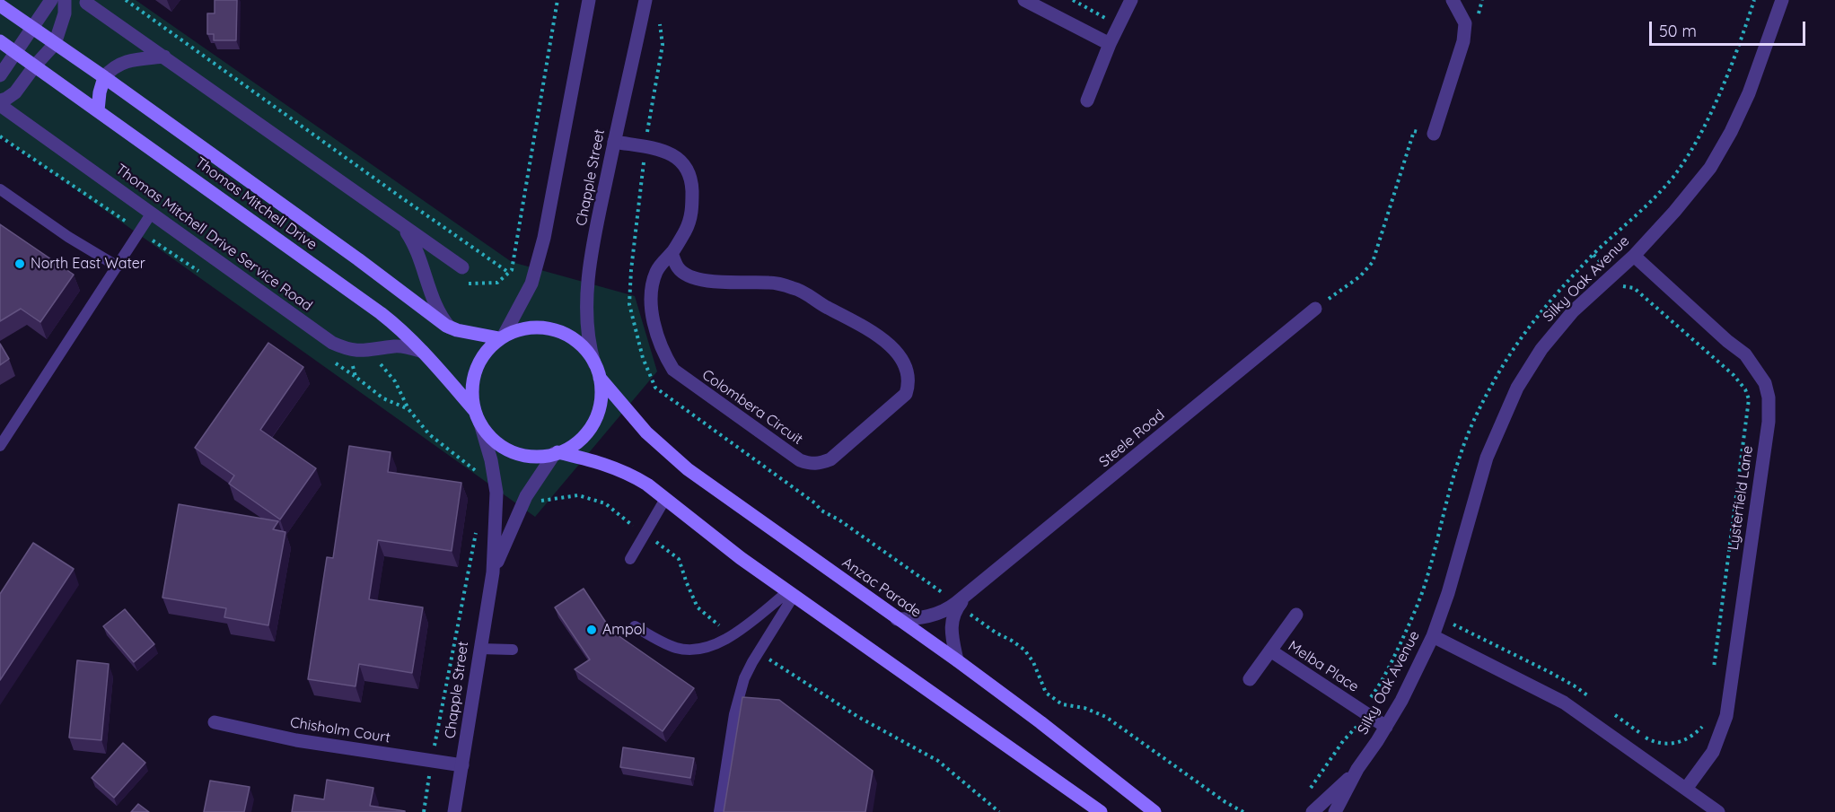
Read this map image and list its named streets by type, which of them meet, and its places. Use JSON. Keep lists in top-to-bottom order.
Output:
{
  "streets": {
    "main road": ["Thomas Mitchell Drive", "Anzac Parade"],
    "street": [
      "Chapple Street",
      "Thomas Mitchell Drive Service Road",
      "Silky Oak Avenue",
      "Colombera Circuit",
      "Steele Road",
      "Lysterfield Lane",
      "Melba Place",
      "Chisholm Court"
    ]
  },
  "crossings": [
    ["Chapple Street", "Thomas Mitchell Drive"],
    ["Chapple Street", "Colombera Circuit"],
    ["Chapple Street", "Anzac Parade"],
    ["Chapple Street", "Chisholm Court"],
    ["Thomas Mitchell Drive", "Thomas Mitchell Drive Service Road"],
    ["Thomas Mitchell Drive", "Anzac Parade"],
    ["Silky Oak Avenue", "Lysterfield Lane"],
    ["Silky Oak Avenue", "Melba Place"],
    ["Steele Road", "Anzac Parade"]
  ],
  "places": ["North East Water", "Ampol"],
  "scale_bar": "50 m"
}
